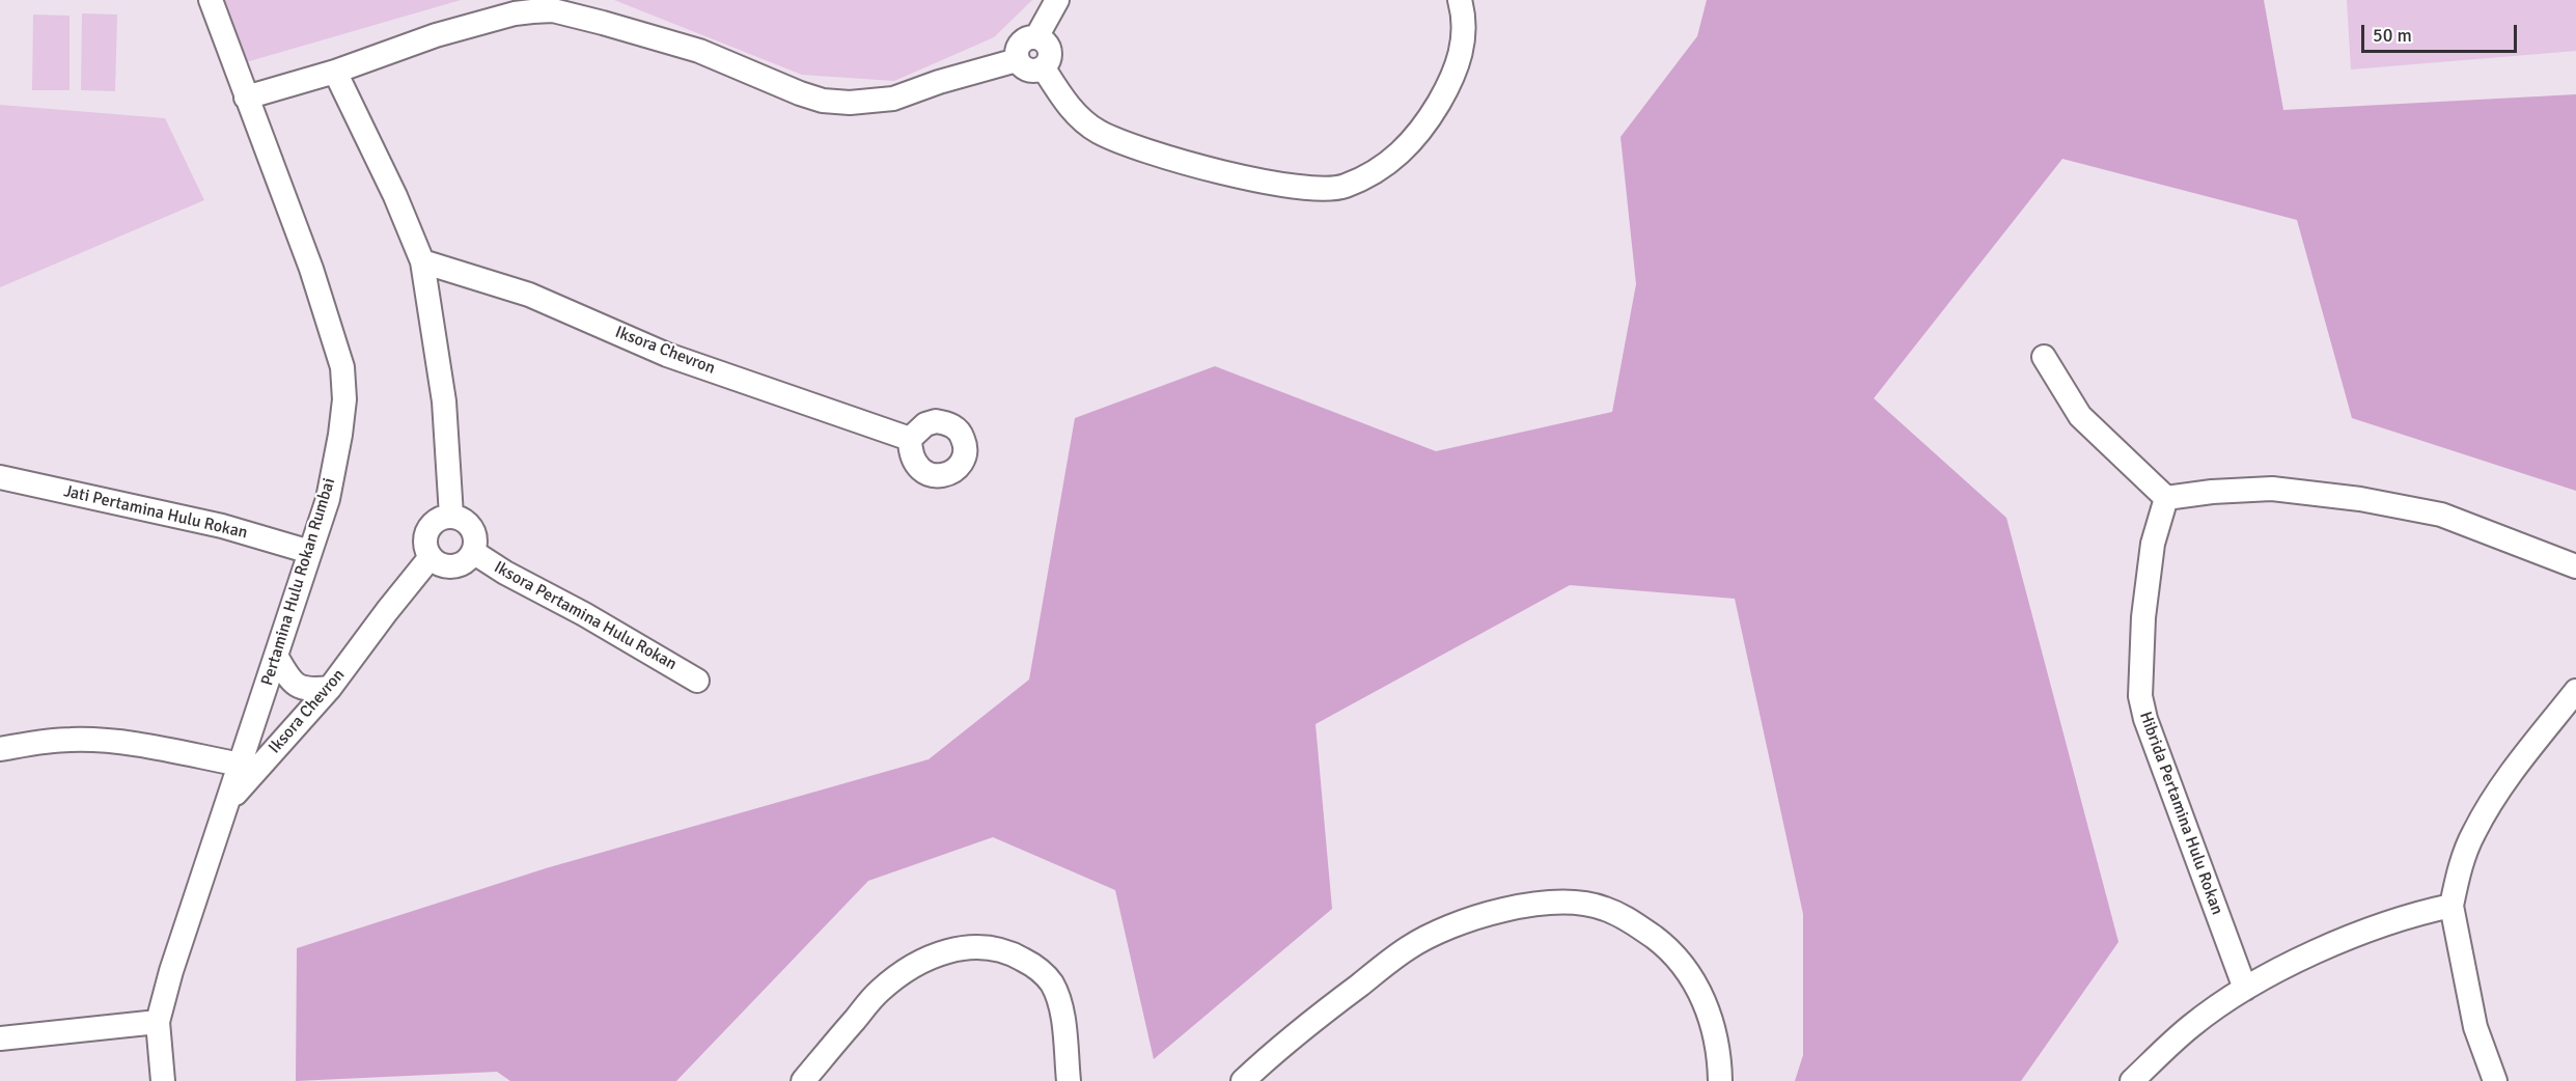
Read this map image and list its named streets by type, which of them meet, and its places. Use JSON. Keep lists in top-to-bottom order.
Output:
{
  "streets": {
    "street": [
      "Iksora Chevron",
      "Jati Pertamina Hulu Rokan",
      "Pertamina Hulu Rokan Rumbai",
      "Iksora Pertamina Hulu Rokan",
      "Hibrida Pertamina Hulu Rokan"
    ]
  },
  "crossings": [
    ["Iksora Chevron", "Pertamina Hulu Rokan Rumbai"],
    ["Iksora Chevron", "Iksora Pertamina Hulu Rokan"],
    ["Jati Pertamina Hulu Rokan", "Pertamina Hulu Rokan Rumbai"]
  ],
  "scale_bar": "50 m"
}
